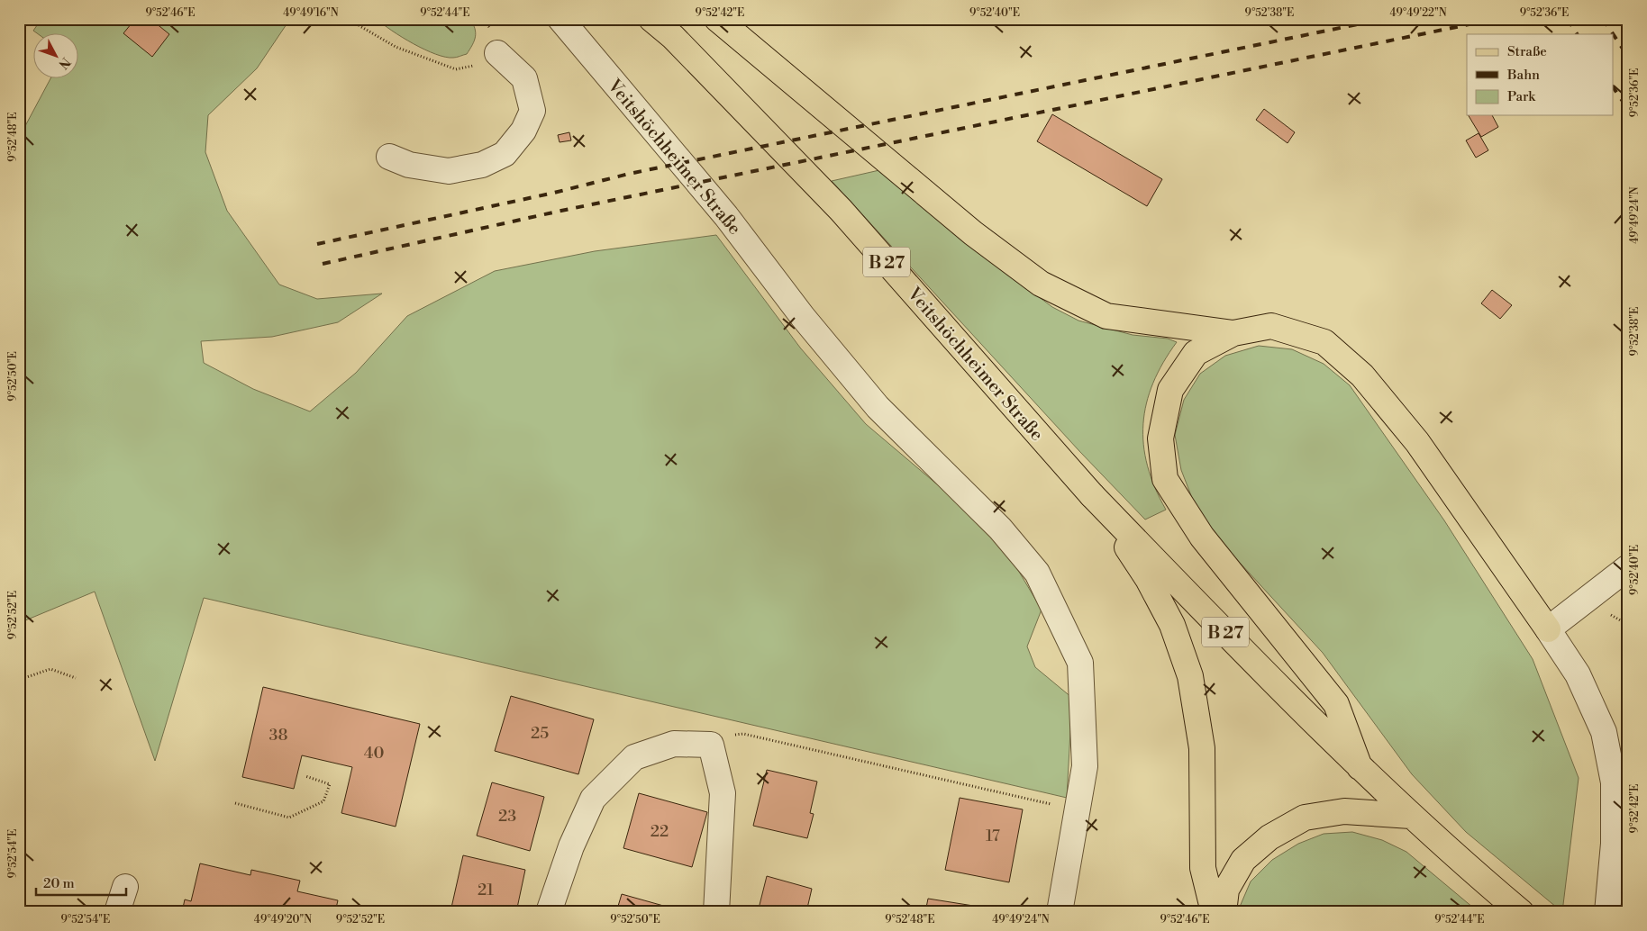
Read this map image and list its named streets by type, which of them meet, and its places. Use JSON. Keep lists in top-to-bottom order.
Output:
{
  "streets": {
    "main road": ["Veitshöchheimer Straße", "B 27"]
  },
  "crossings": [
    ["Veitshöchheimer Straße", "B 27"]
  ],
  "house_numbers": [
    "25",
    "38",
    "40",
    "23",
    "22",
    "17",
    "21"
  ],
  "legend": ["Straße", "Bahn", "Park"],
  "scale_bar": "20 m",
  "north": "bottom right",
  "coordinates": [
    "9°52'46\"E",
    "49°49'16\"N",
    "9°52'44\"E",
    "9°52'42\"E",
    "9°52'40\"E",
    "9°52'38\"E",
    "49°49'22\"N",
    "9°52'36\"E",
    "9°52'48\"E",
    "49°49'24\"N",
    "9°52'50\"E",
    "9°52'52\"E",
    "9°52'54\"E",
    "49°49'20\"N"
  ]
}
